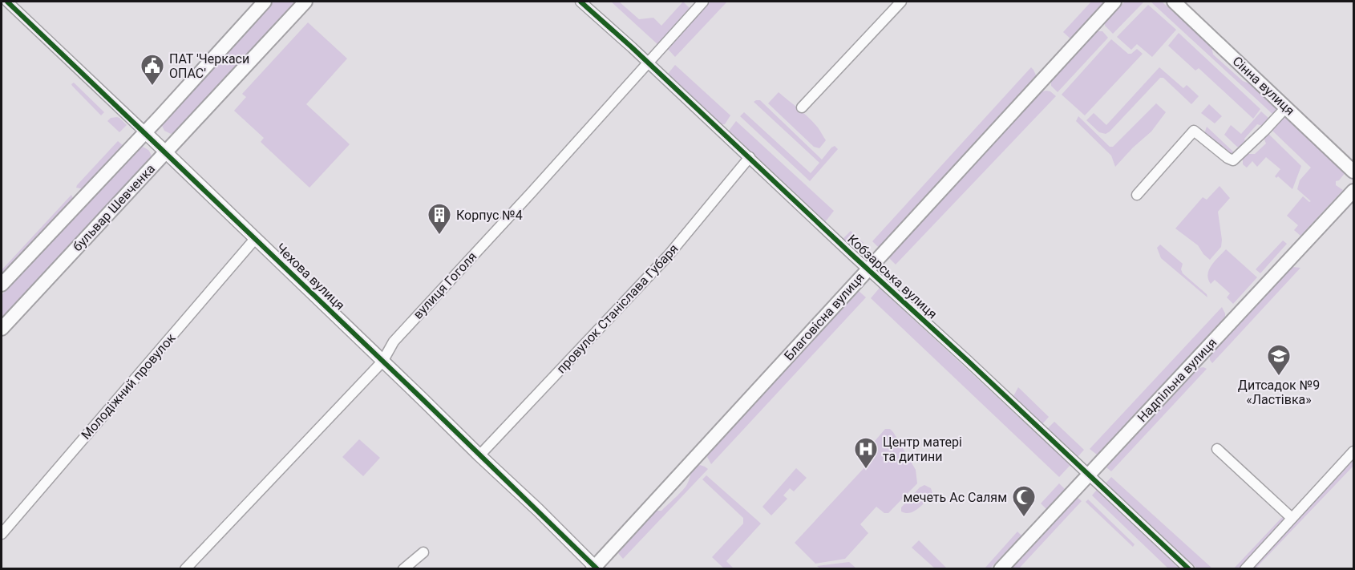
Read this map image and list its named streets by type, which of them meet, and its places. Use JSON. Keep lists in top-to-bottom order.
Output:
{
  "streets": {
    "main road": [
      "Сінна вулиця",
      "бульвар Шевченка",
      "Благовісна вулиця",
      "Надпільна вулиця"
    ],
    "street": [
      "Чехова вулиця",
      "Кобзарська вулиця",
      "вулиця Гоголя",
      "провулок Станіслава Губаря",
      "Молодіжний провулок"
    ]
  },
  "crossings": [
    ["бульвар Шевченка", "Чехова вулиця"],
    ["Чехова вулиця", "вулиця Гоголя"],
    ["Чехова вулиця", "провулок Станіслава Губаря"],
    ["Чехова вулиця", "Благовісна вулиця"],
    ["Чехова вулиця", "Молодіжний провулок"],
    ["Кобзарська вулиця", "вулиця Гоголя"],
    ["Кобзарська вулиця", "провулок Станіслава Губаря"],
    ["Кобзарська вулиця", "Благовісна вулиця"],
    ["Кобзарська вулиця", "Надпільна вулиця"]
  ],
  "places": {
    "public building": ["ПАТ 'Черкаси ОПАС'"],
    "building": ["Корпус №4"],
    "school or university": ["Дитсадок №9 «Ластівка»"],
    "hospital": ["Центр матері та дитини"],
    "mosque": ["мечеть Ас Салям"]
  }
}
